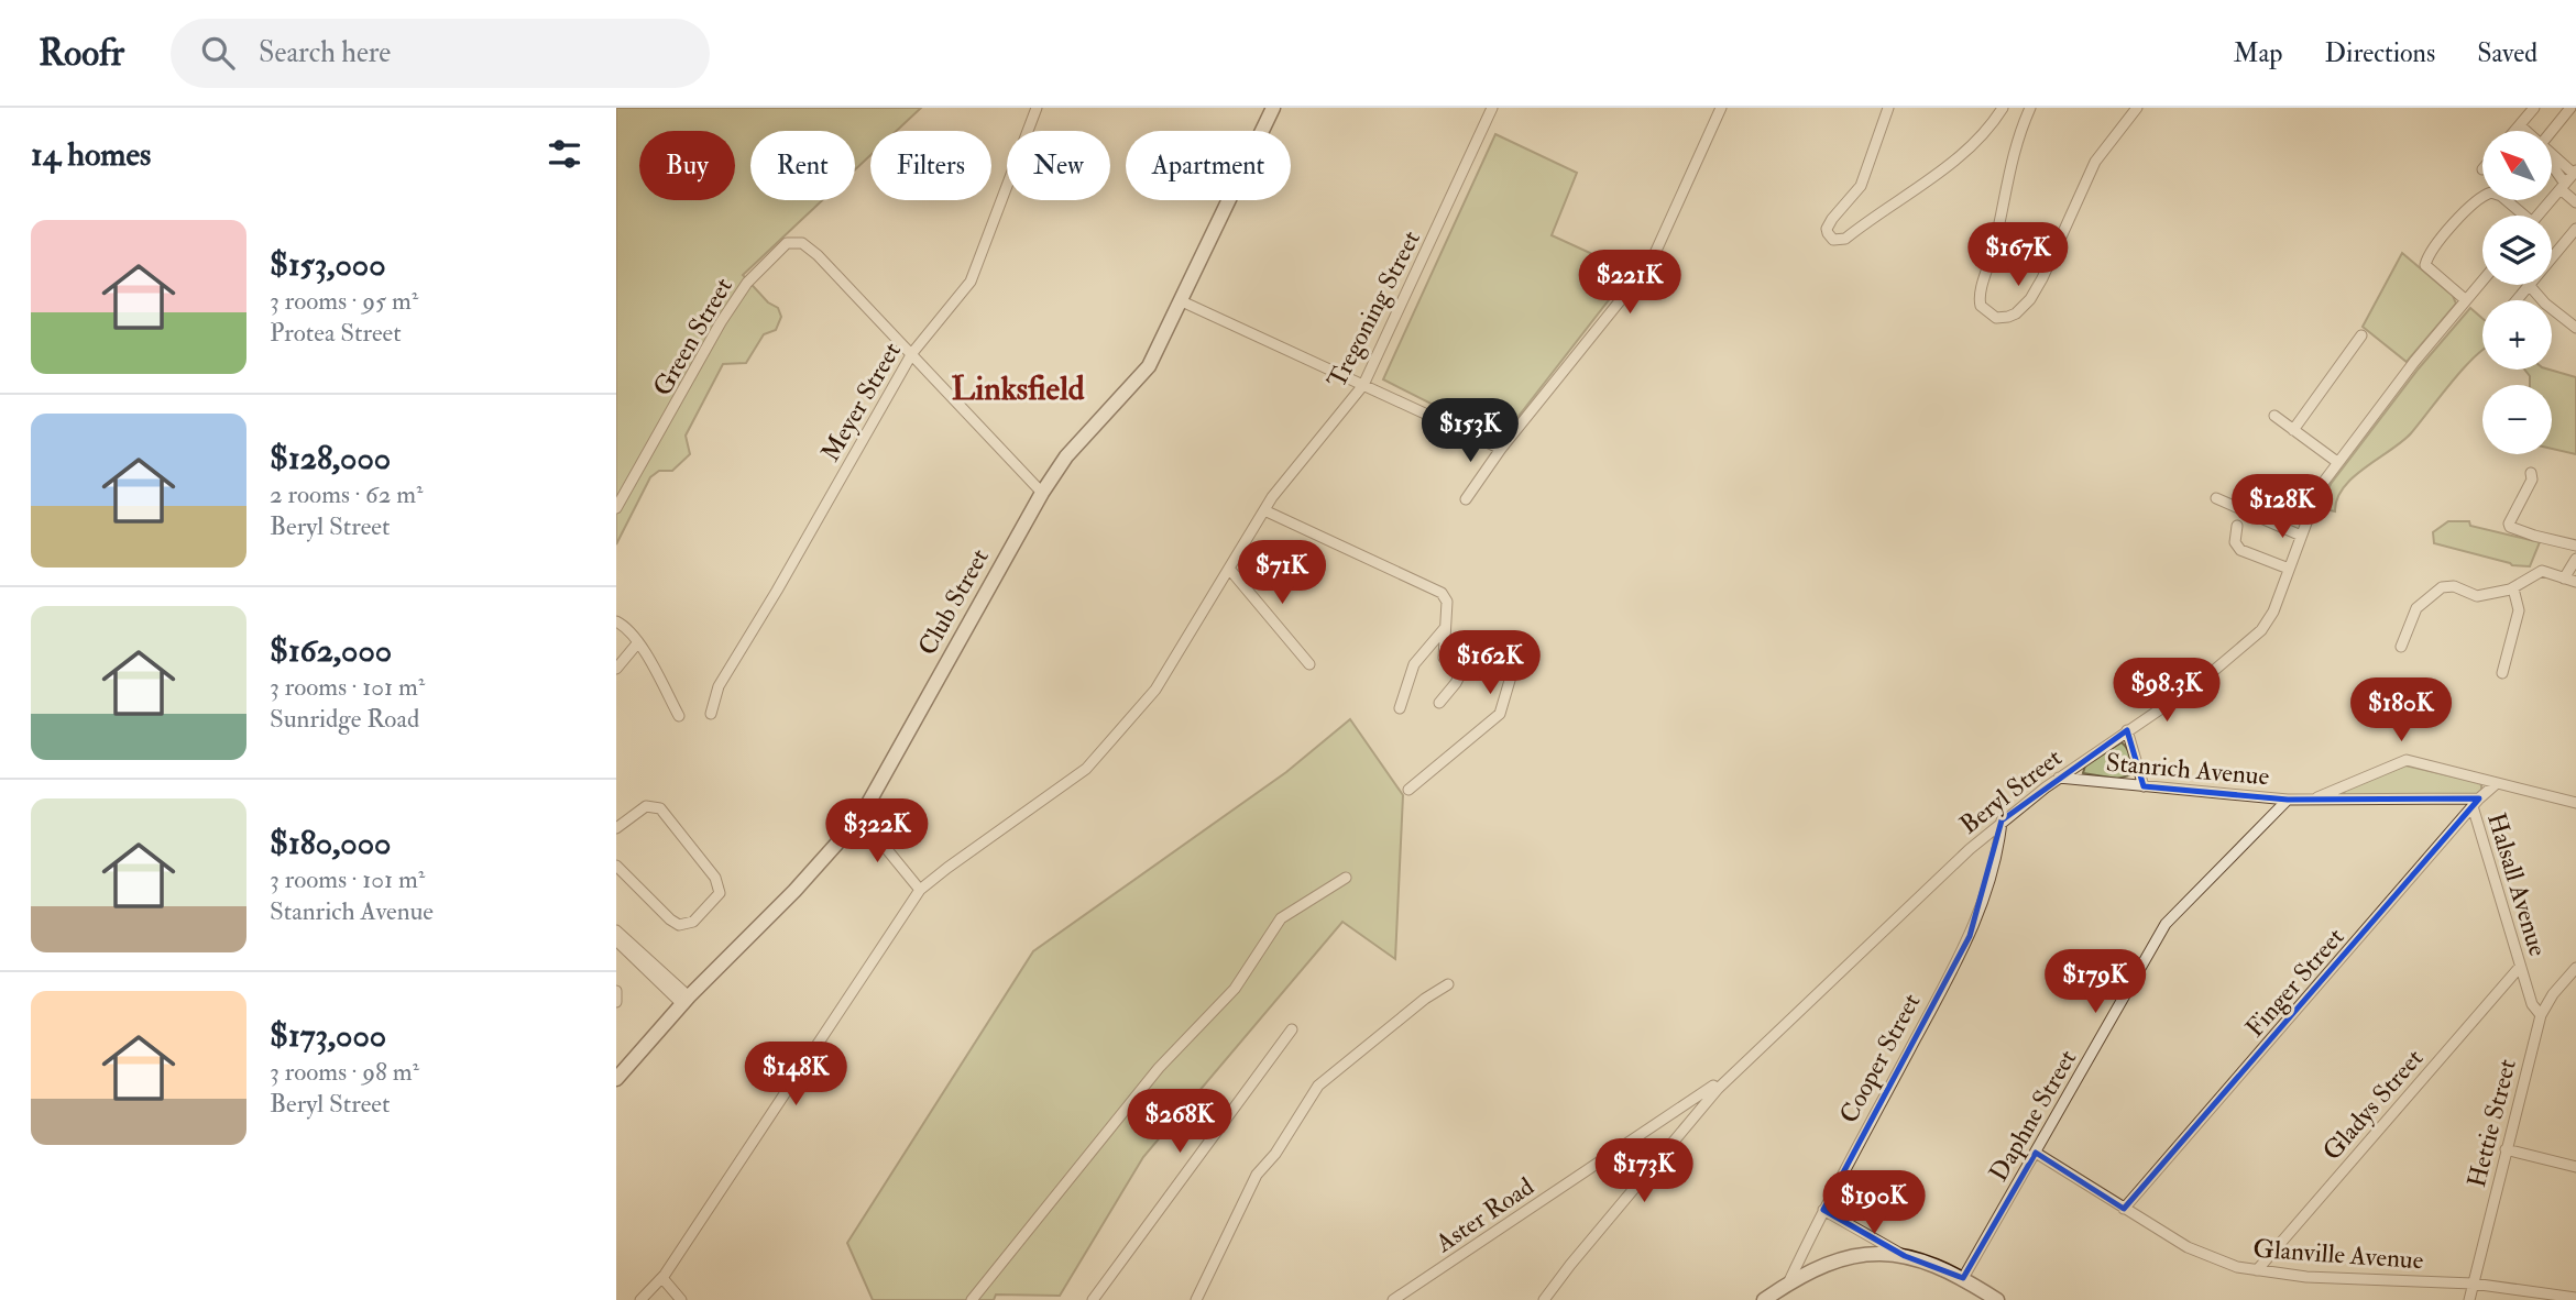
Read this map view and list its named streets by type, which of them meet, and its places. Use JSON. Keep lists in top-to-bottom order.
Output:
{
  "streets": {
    "main road": ["Club Street", "Cooper Street"],
    "street": [
      "Tregoning Street",
      "Green Street",
      "Meyer Street",
      "Stanrich Avenue",
      "Beryl Street",
      "Halsall Avenue",
      "Finger Street",
      "Gladys Street",
      "Daphne Street",
      "Hettie Street",
      "Aster Road",
      "Glanville Avenue"
    ]
  },
  "crossings": [
    ["Green Street", "Meyer Street"],
    ["Stanrich Avenue", "Beryl Street"],
    ["Stanrich Avenue", "Halsall Avenue"],
    ["Stanrich Avenue", "Finger Street"],
    ["Stanrich Avenue", "Daphne Street"],
    ["Beryl Street", "Cooper Street"],
    ["Beryl Street", "Aster Road"],
    ["Halsall Avenue", "Finger Street"],
    ["Halsall Avenue", "Gladys Street"],
    ["Halsall Avenue", "Hettie Street"],
    ["Finger Street", "Glanville Avenue"],
    ["Gladys Street", "Glanville Avenue"],
    ["Daphne Street", "Glanville Avenue"],
    ["Hettie Street", "Glanville Avenue"]
  ],
  "districts": ["Linksfield"],
  "north": "top left",
  "page": {
    "header": "Roofr",
    "search": "Search here",
    "nav": ["Map", "Directions", "Saved"],
    "heading": "14 homes",
    "map_buttons": ["+", "−"],
    "chip": [
      "Buy",
      "Rent",
      "Filters",
      "New",
      "Apartment"
    ],
    "list": [
      {
        "name": "$153,000",
        "note": "3 rooms · 95 m² · Protea Street"
      },
      {
        "name": "$128,000",
        "note": "2 rooms · 62 m² · Beryl Street"
      },
      {
        "name": "$162,000",
        "note": "3 rooms · 101 m² · Sunridge Road"
      },
      {
        "name": "$180,000",
        "note": "3 rooms · 101 m² · Stanrich Avenue"
      },
      {
        "name": "$173,000",
        "note": "3 rooms · 98 m² · Beryl Street"
      }
    ],
    "price": [
      "$167K",
      "$221K",
      "$153K",
      "$128K",
      "$71K",
      "$162K",
      "$98.3K",
      "$180K",
      "$322K",
      "$179K",
      "$148K",
      "$268K",
      "$173K",
      "$190K"
    ]
  }
}
